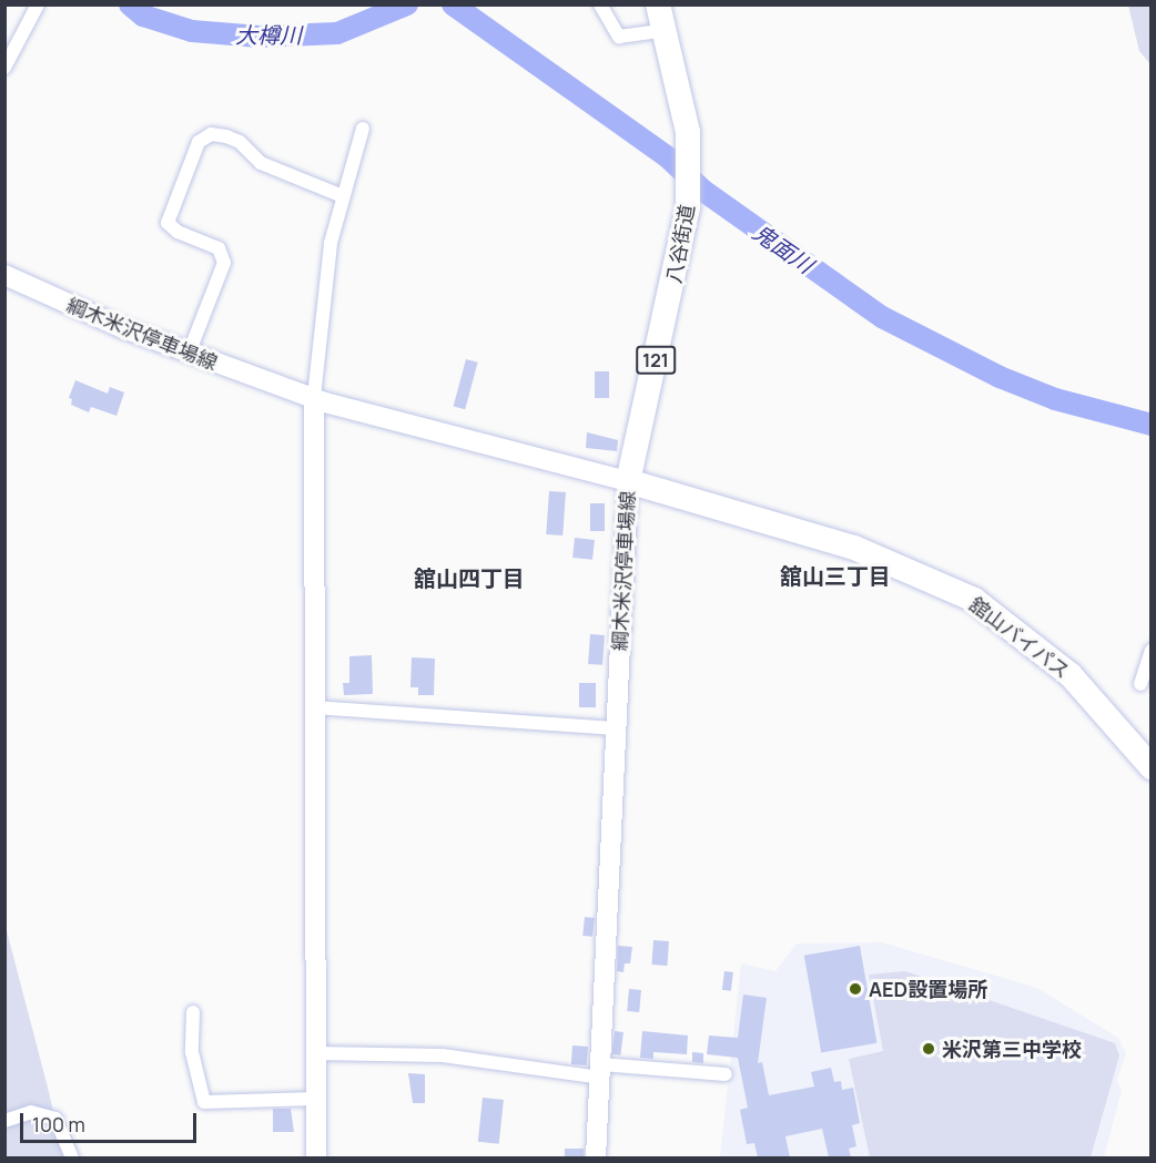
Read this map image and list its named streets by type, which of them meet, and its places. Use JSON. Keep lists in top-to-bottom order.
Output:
{
  "streets": {
    "highway": ["八谷街道", "121", "舘山バイパス"],
    "main road": ["綱木米沢停車場線"]
  },
  "crossings": [
    ["八谷街道", "綱木米沢停車場線"],
    ["八谷街道", "舘山バイパス"],
    ["綱木米沢停車場線", "舘山バイパス"]
  ],
  "districts": ["舘山三丁目", "舘山四丁目"],
  "water": ["大樽川", "鬼面川"],
  "places": ["AED設置場所", "米沢第三中学校"],
  "scale_bar": "100 m"
}
